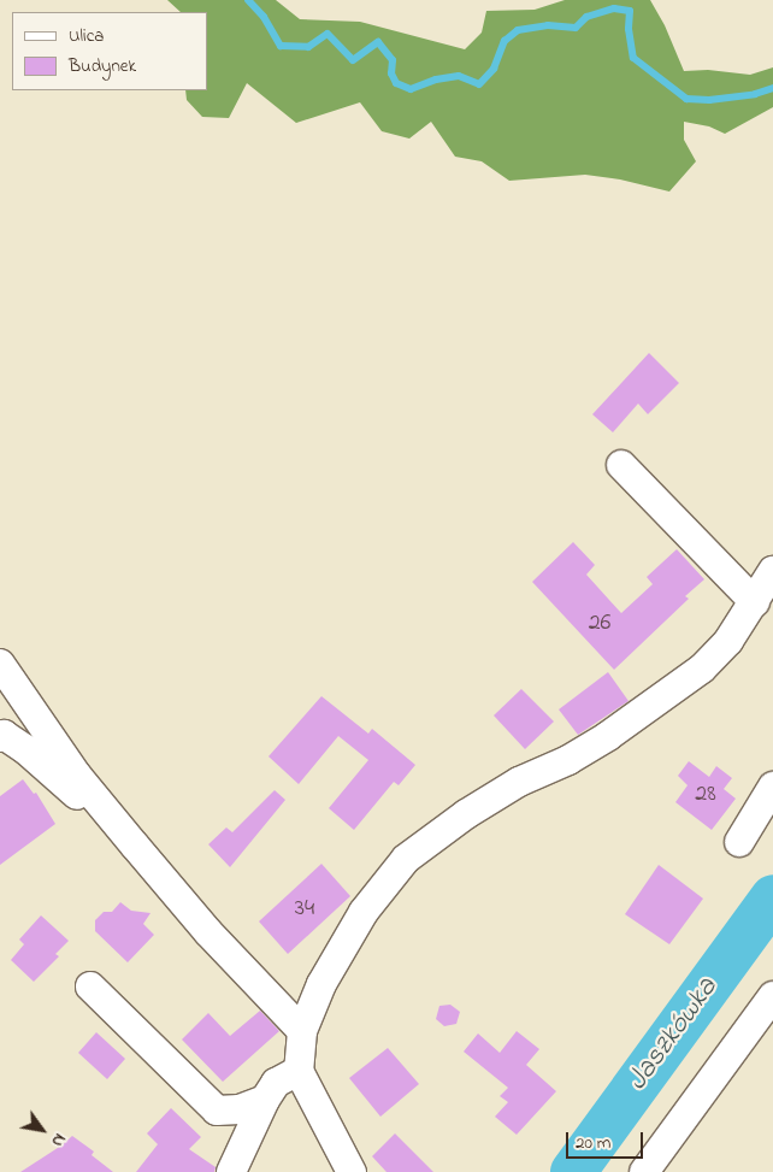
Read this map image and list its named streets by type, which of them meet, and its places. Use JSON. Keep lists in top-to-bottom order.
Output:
{
  "water": ["Jaszkówka"],
  "house_numbers": ["26", "28", "34"],
  "legend": ["Ulica", "Budynek"],
  "scale_bar": "20 m",
  "north": "bottom right"
}
